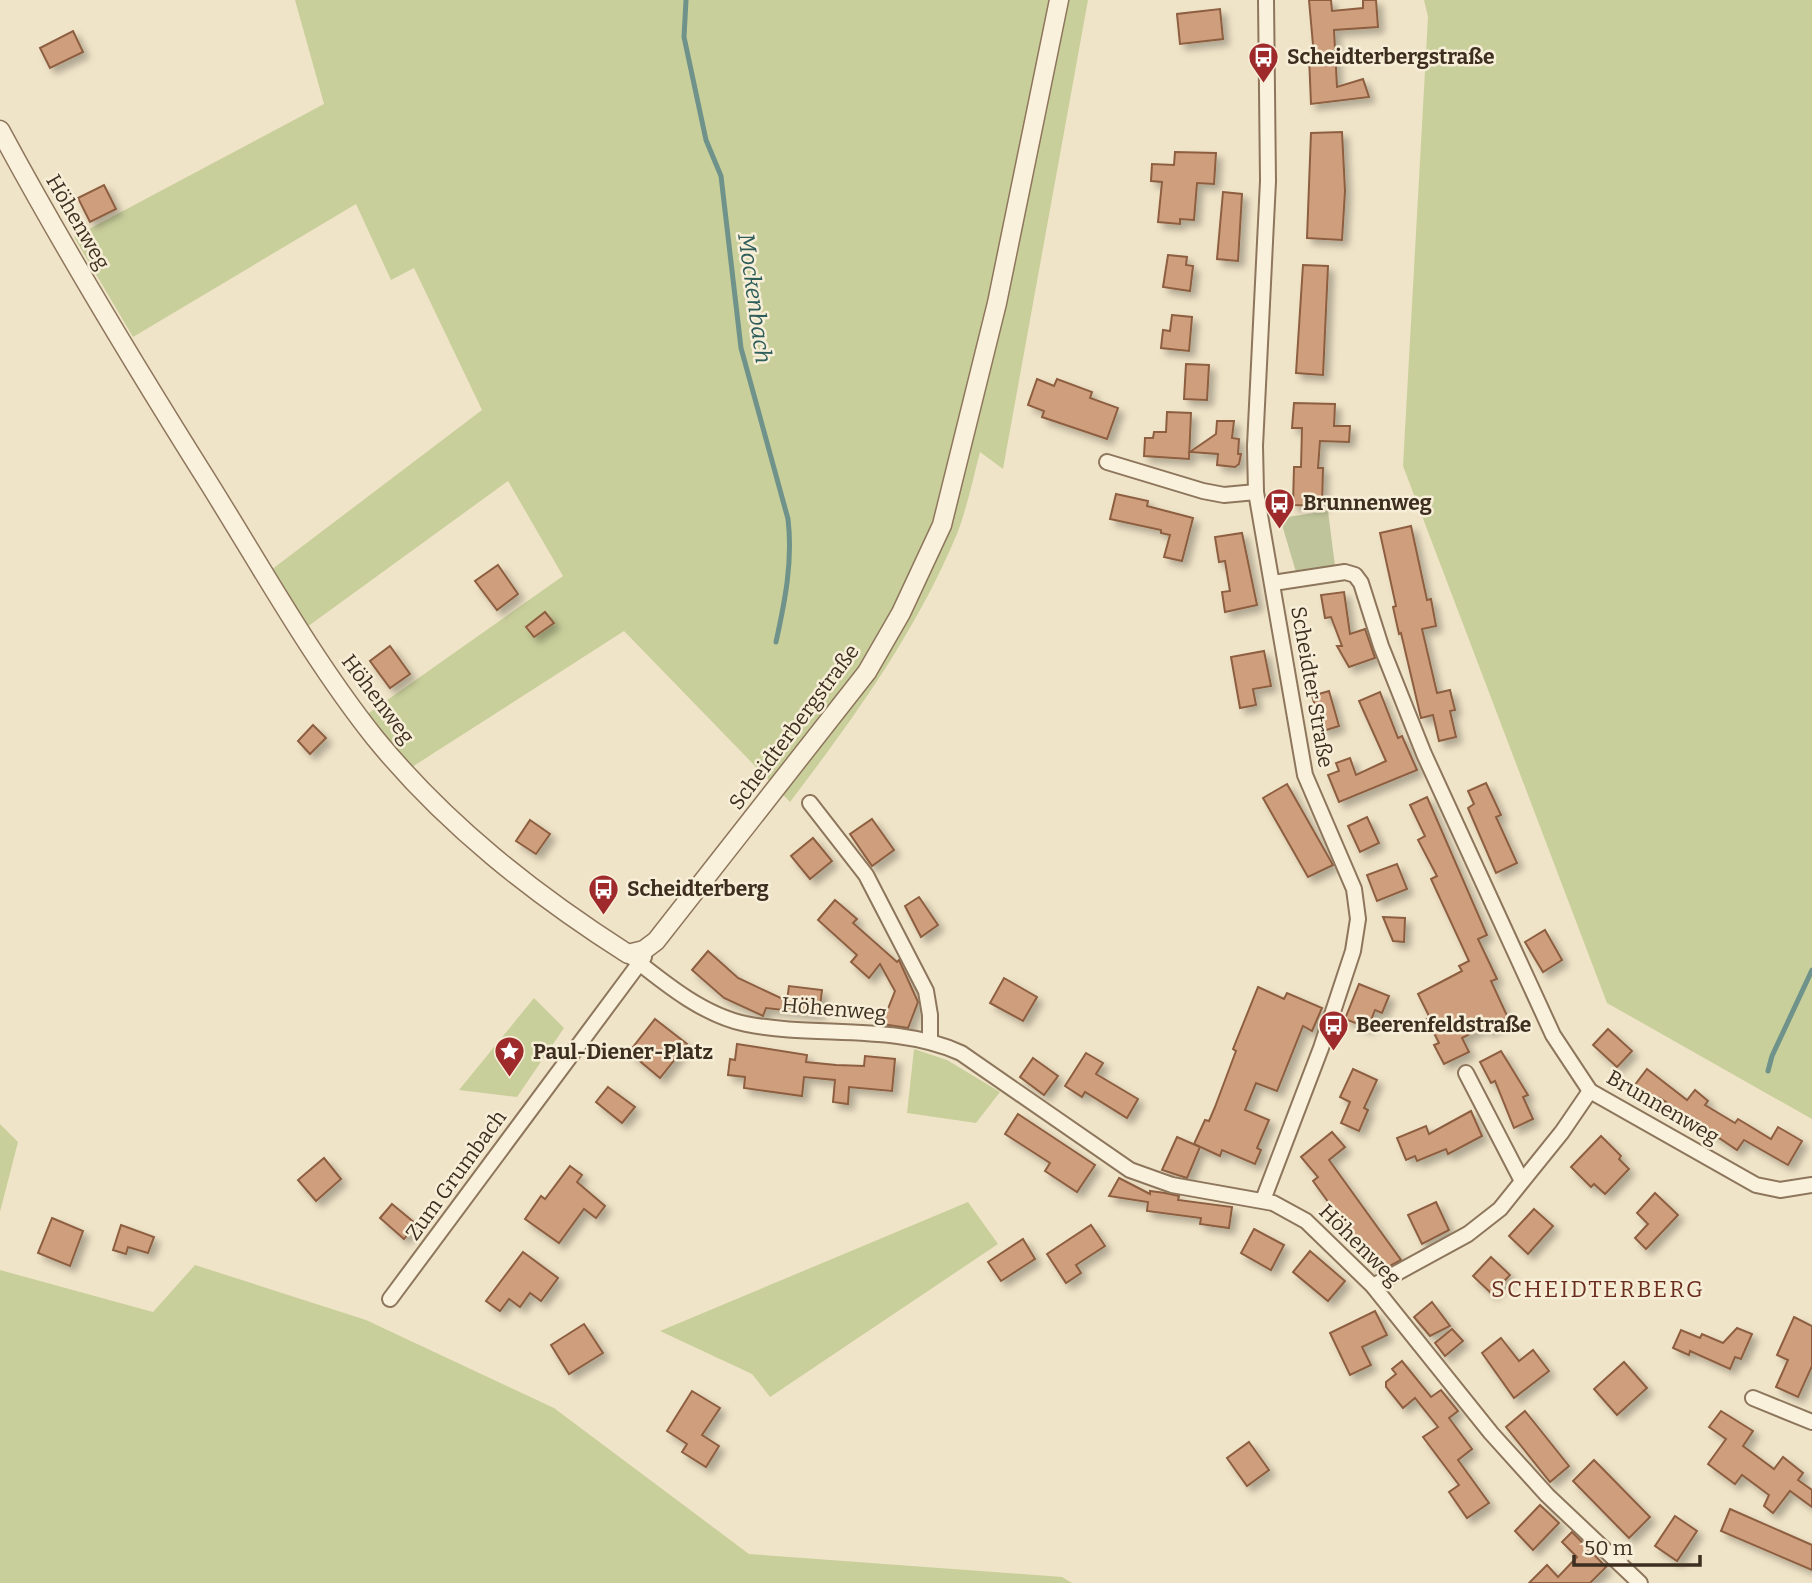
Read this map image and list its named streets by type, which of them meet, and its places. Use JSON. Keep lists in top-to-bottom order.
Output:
{
  "streets": {
    "street": [
      "Höhenweg",
      "Scheidter Straße",
      "Scheidterbergstraße",
      "Brunnenweg",
      "Zum Grumbach"
    ]
  },
  "crossings": [
    ["Höhenweg", "Scheidter Straße"],
    ["Höhenweg", "Scheidterbergstraße"],
    ["Höhenweg", "Zum Grumbach"],
    ["Scheidter Straße", "Brunnenweg"],
    ["Scheidterbergstraße", "Zum Grumbach"]
  ],
  "districts": ["SCHEIDTERBERG"],
  "water": ["Mockenbach"],
  "places": {
    "bus stop": [
      "Scheidterbergstraße",
      "Brunnenweg",
      "Scheidterberg",
      "Beerenfeldstraße"
    ],
    "place": ["Paul-Diener-Platz"]
  },
  "scale_bar": "50 m"
}
